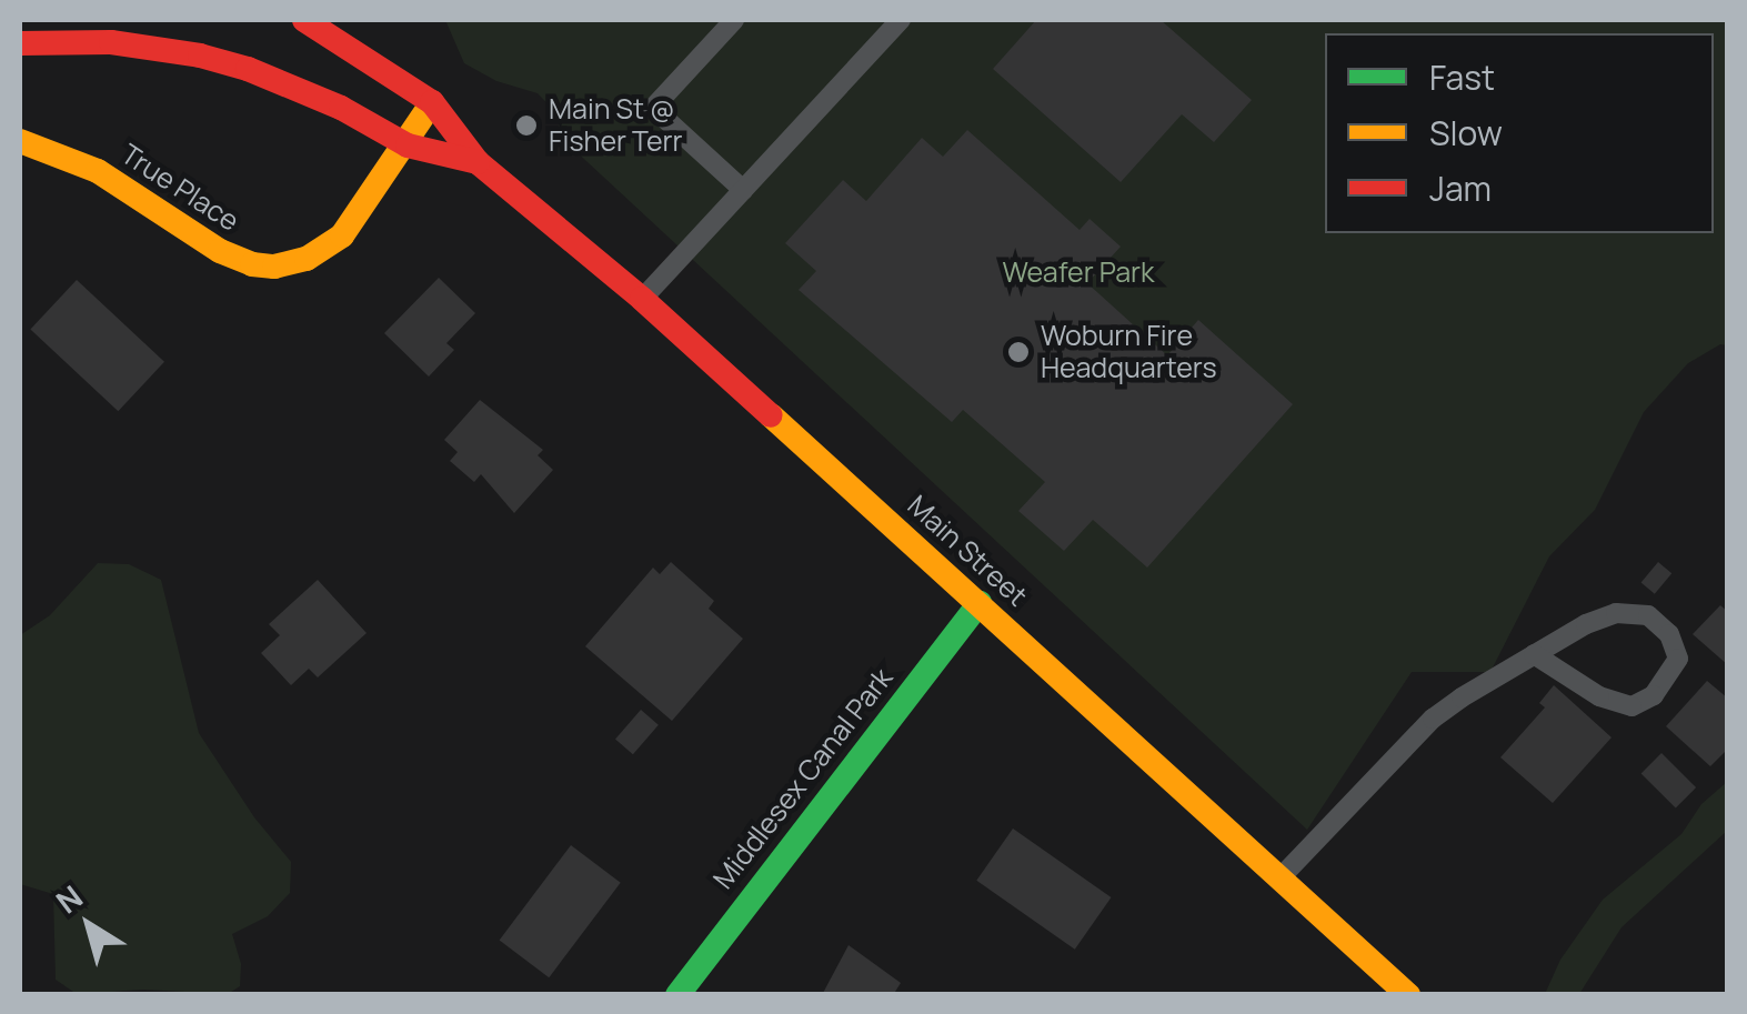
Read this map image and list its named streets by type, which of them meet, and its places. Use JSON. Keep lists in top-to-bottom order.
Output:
{
  "streets": {
    "main road": ["True Place", "Main Street", "Middlesex Canal Park"]
  },
  "crossings": [
    ["True Place", "Main Street"],
    ["Main Street", "Middlesex Canal Park"]
  ],
  "parks": ["Weafer Park"],
  "places": ["Main St @ Fisher Terr", "Woburn Fire Headquarters"],
  "legend": ["Fast", "Slow", "Jam"],
  "north": "top left"
}
